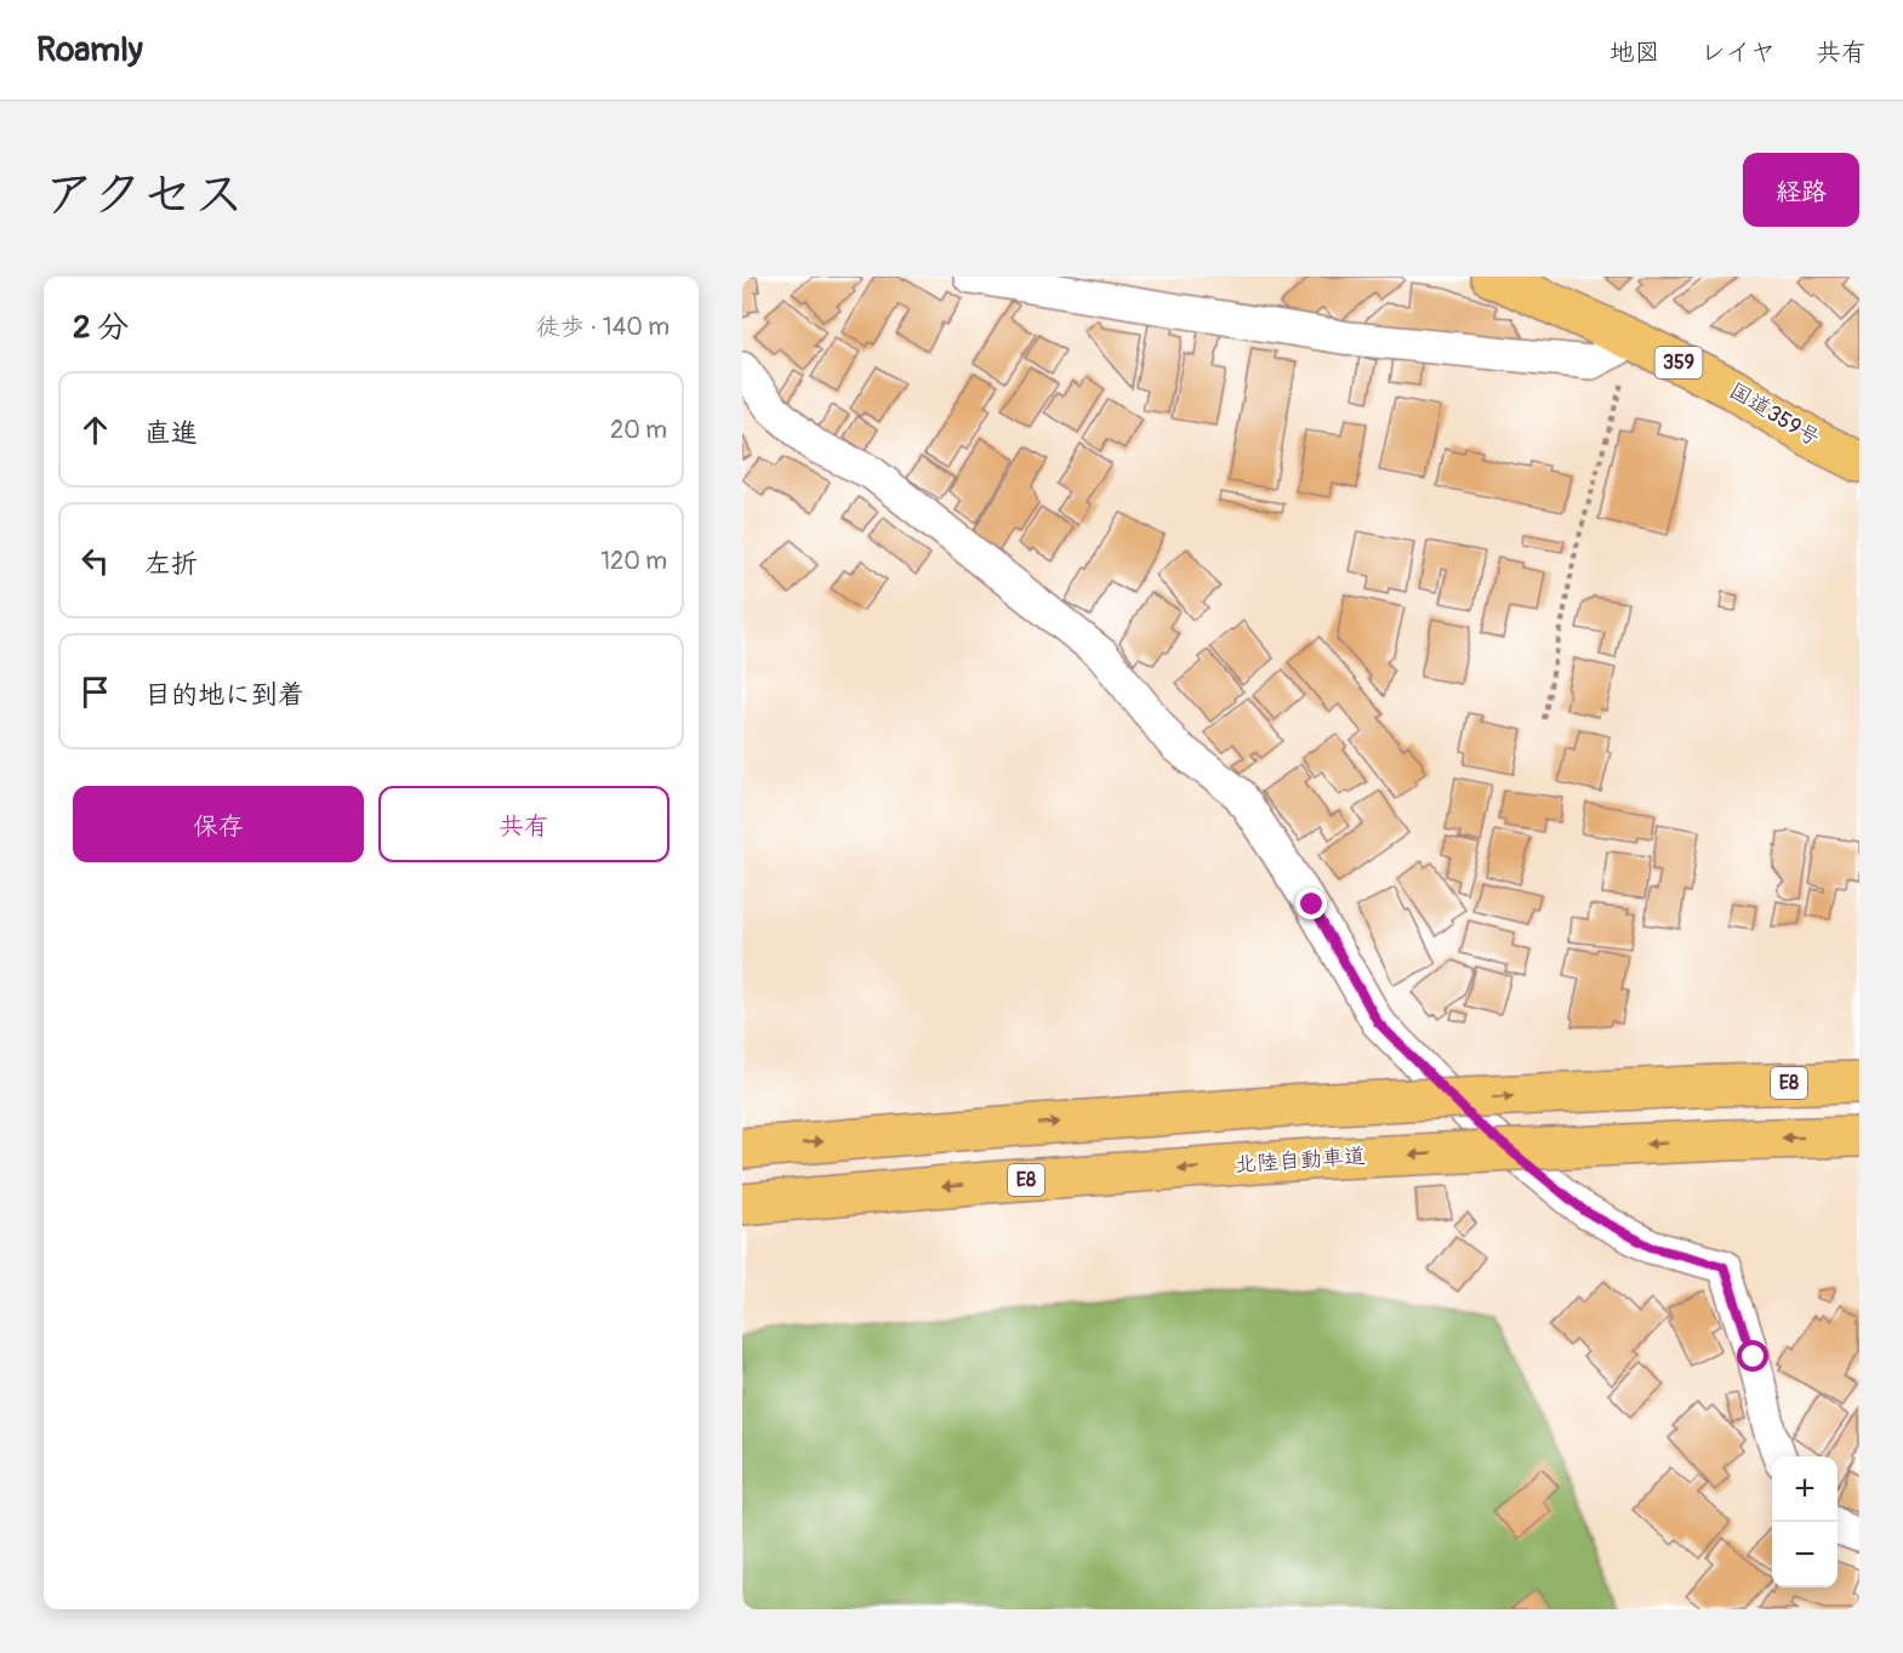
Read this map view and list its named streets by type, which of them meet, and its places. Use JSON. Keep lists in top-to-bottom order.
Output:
{
  "streets": {
    "highway": [
      "359",
      "国道359号",
      "E8",
      "北陸自動車道"
    ]
  },
  "page": {
    "header": "Roamly",
    "nav": ["地図", "レイヤ", "共有"],
    "title": "アクセス",
    "buttons": [
      "経路",
      ["保存", "共有"]
    ],
    "heading": ["2 分", "徒歩 · 140 m"],
    "list": [
      ["直進", "20 m"],
      ["左折", "120 m"],
      "目的地に到着"
    ],
    "map_buttons": ["+", "−"]
  }
}
